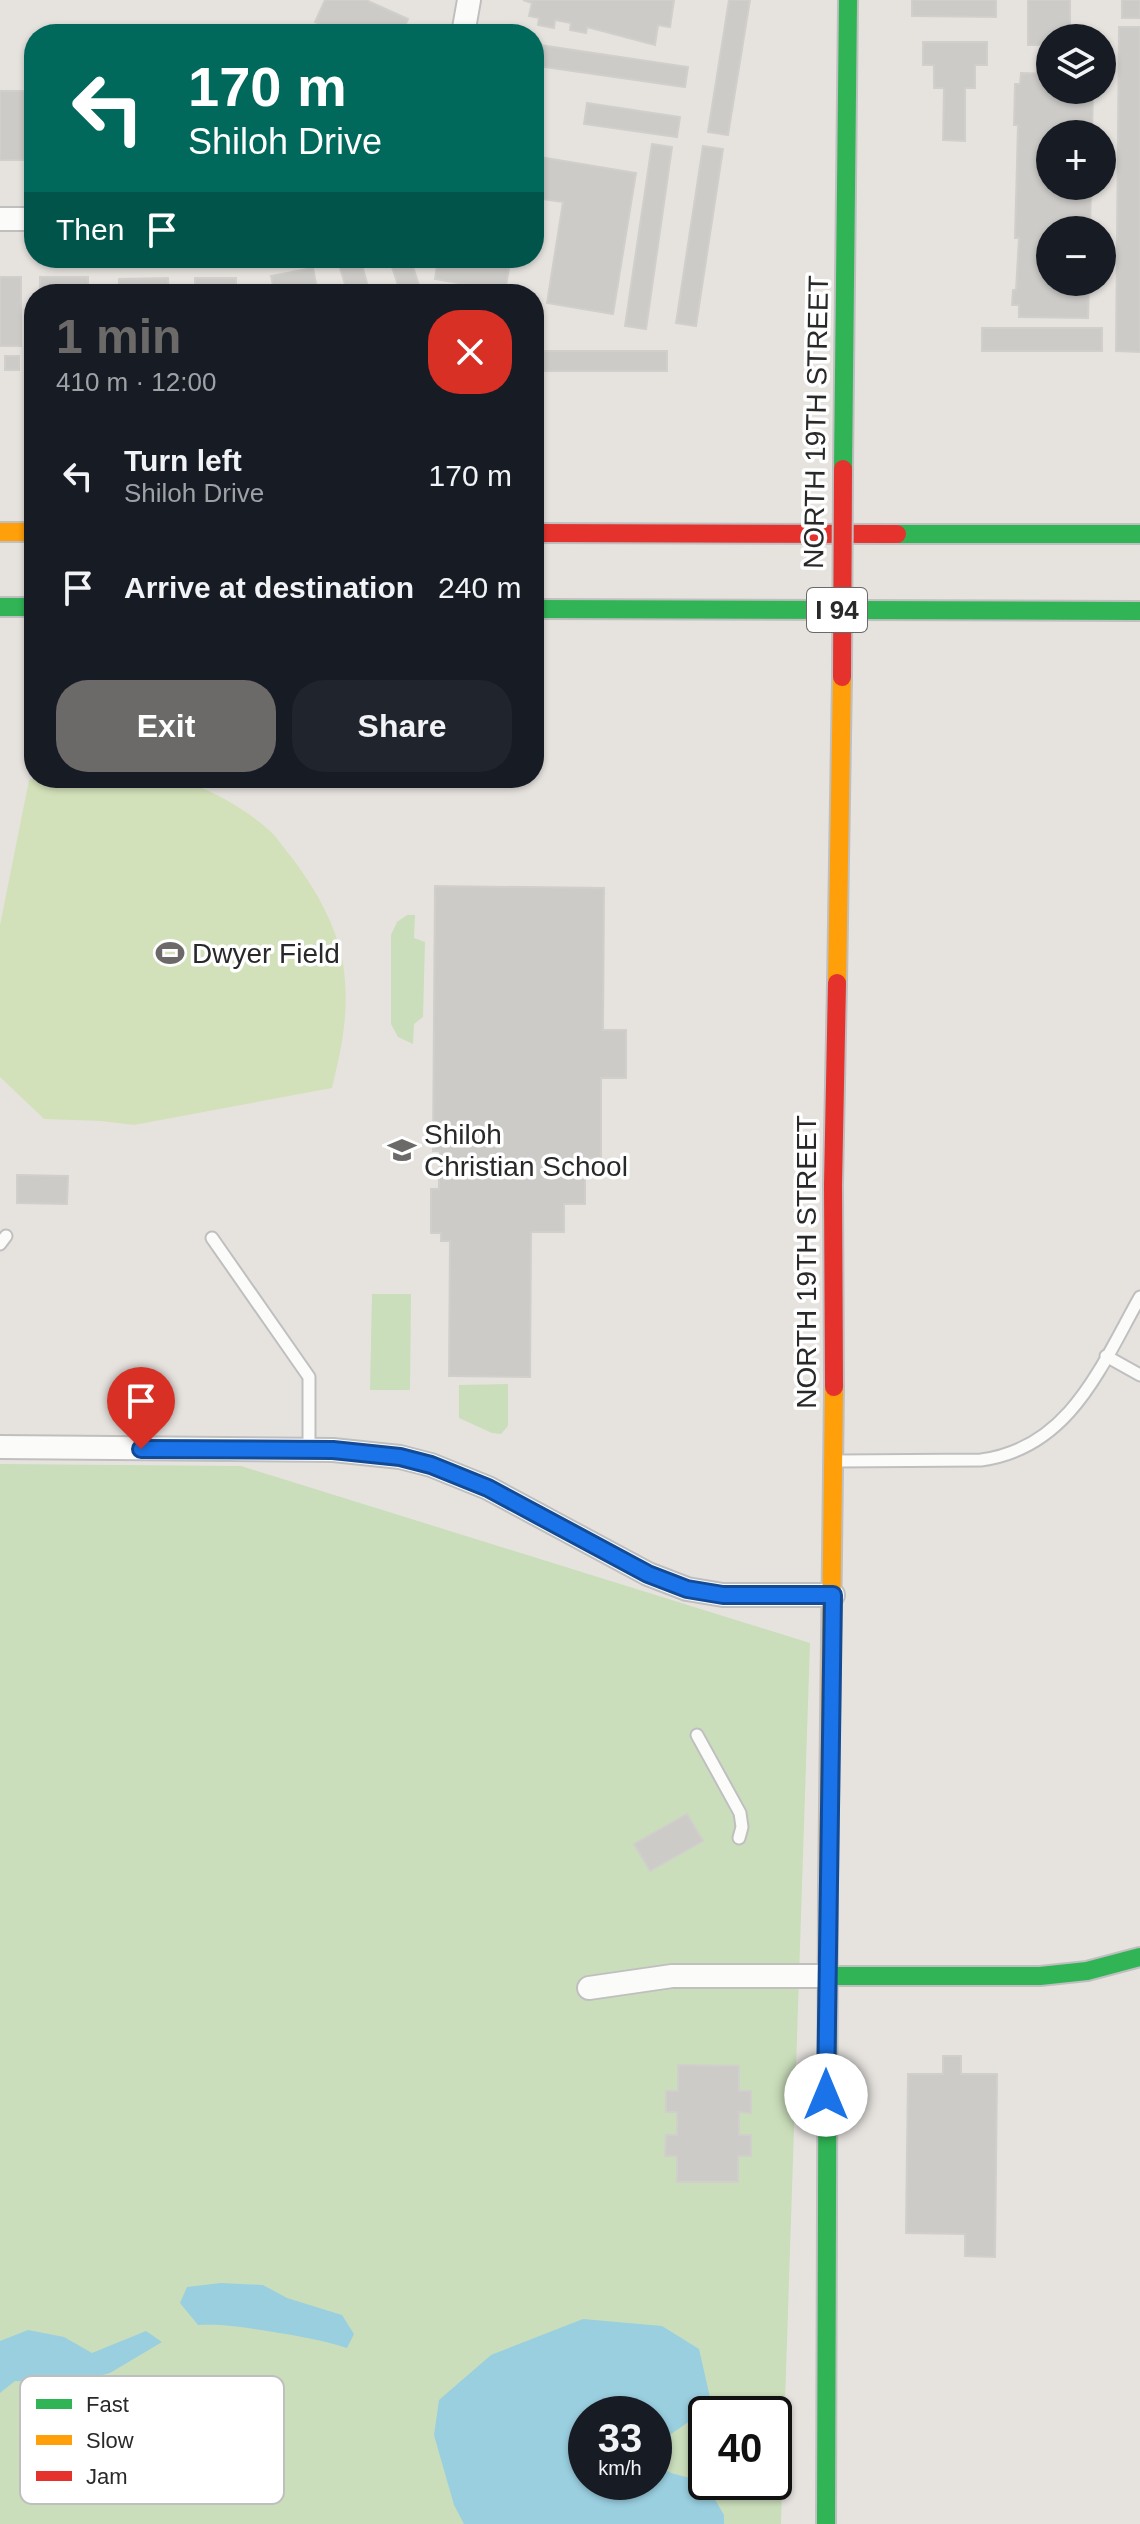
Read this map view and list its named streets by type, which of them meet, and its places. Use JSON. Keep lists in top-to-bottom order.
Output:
{
  "streets": {
    "main road": ["NORTH 19TH STREET", "I 94"]
  },
  "places": {
    "sports": ["Dwyer Field"],
    "school or university": ["Shiloh Christian School"]
  },
  "legend": ["Fast", "Slow", "Jam"],
  "page": {
    "map_buttons": ["+", "−"],
    "turn": ["170 m", "Shiloh Drive"],
    "then": "Then",
    "heading": ["1 min", "410 m · 12:00"],
    "list": [
      {
        "name": "Turn left",
        "note": "Shiloh Drive",
        "value": "170 m"
      },
      {
        "name": "Arrive at destination",
        "value": "240 m"
      }
    ],
    "buttons": ["Exit", "Share"],
    "speed": "33 km/h",
    "limit": "40"
  }
}
